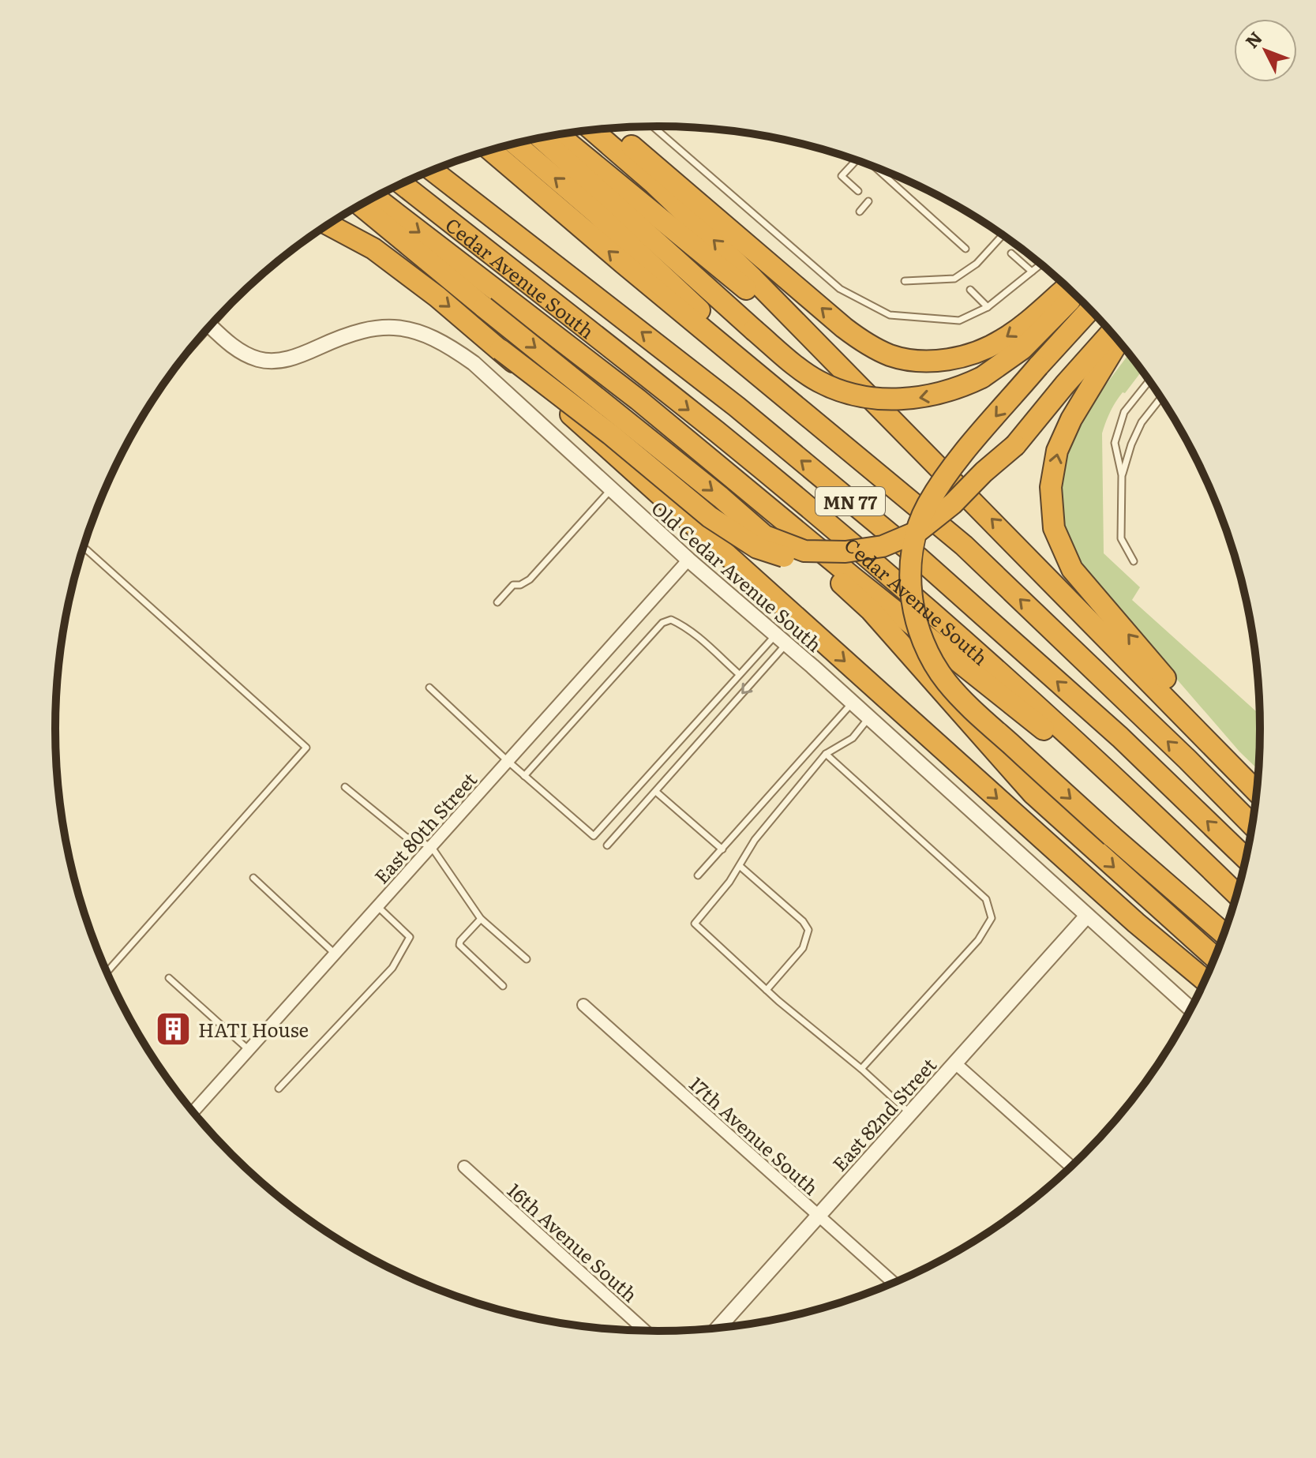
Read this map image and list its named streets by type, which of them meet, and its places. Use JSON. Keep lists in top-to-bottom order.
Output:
{
  "streets": {
    "highway": ["Cedar Avenue South", "MN 77"],
    "street": [
      "Old Cedar Avenue South",
      "East 80th Street",
      "East 82nd Street",
      "17th Avenue South",
      "16th Avenue South"
    ]
  },
  "crossings": [
    ["Old Cedar Avenue South", "East 80th Street"],
    ["Old Cedar Avenue South", "East 82nd Street"],
    ["East 82nd Street", "17th Avenue South"]
  ],
  "places": {
    "building": ["HATI House"]
  },
  "north": "top left"
}
